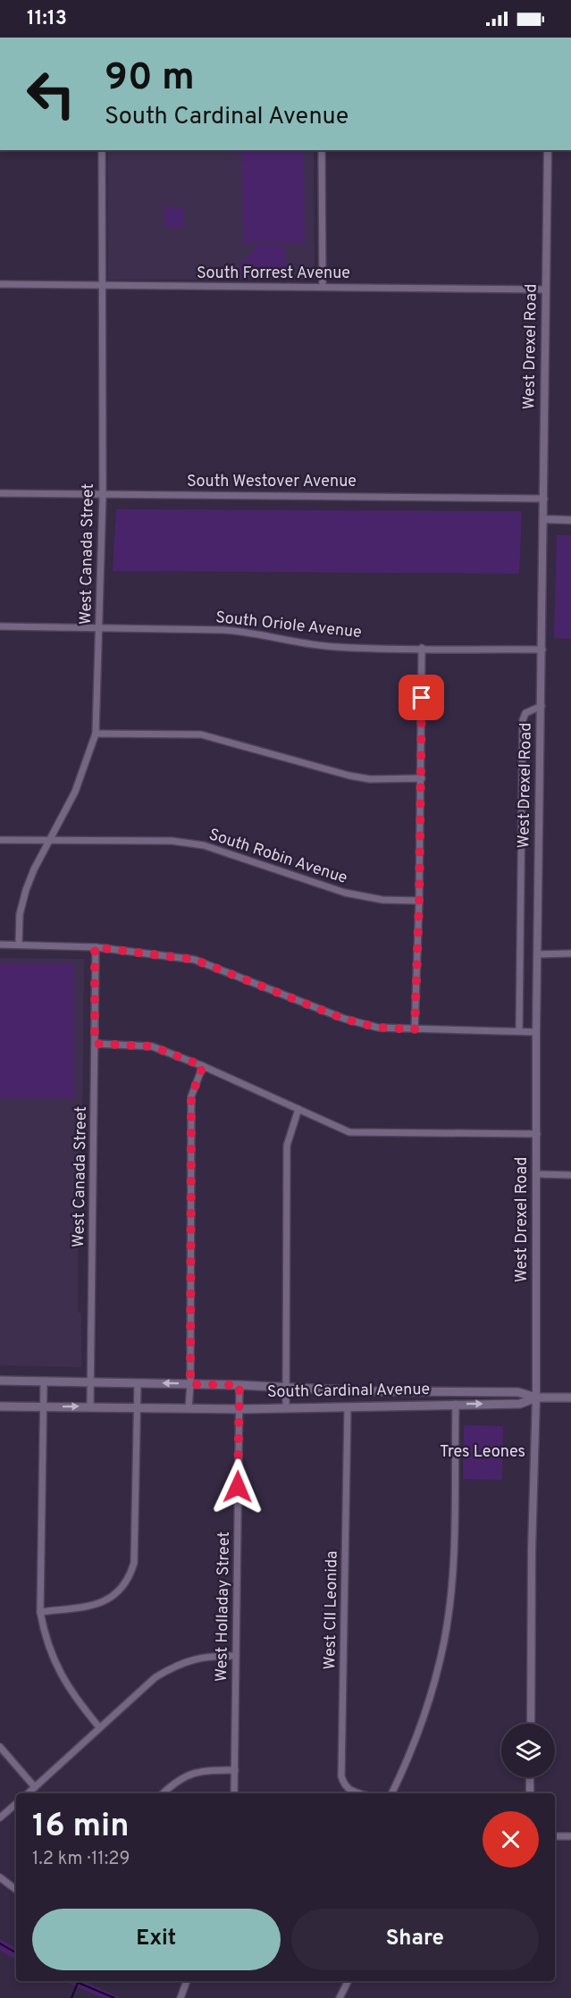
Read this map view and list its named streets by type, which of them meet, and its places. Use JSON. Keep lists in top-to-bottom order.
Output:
{
  "streets": {
    "main road": ["South Cardinal Avenue"],
    "street": [
      "South Forrest Avenue",
      "West Drexel Road",
      "South Westover Avenue",
      "West Canada Street",
      "South Oriole Avenue",
      "South Robin Avenue",
      "West Holladay Street",
      "West Cll Leonida"
    ]
  },
  "crossings": [
    ["South Forrest Avenue", "West Drexel Road"],
    ["South Forrest Avenue", "West Canada Street"],
    ["West Drexel Road", "South Westover Avenue"],
    ["West Drexel Road", "South Oriole Avenue"],
    ["West Drexel Road", "South Cardinal Avenue"],
    ["South Westover Avenue", "West Canada Street"],
    ["West Canada Street", "South Oriole Avenue"],
    ["West Canada Street", "South Robin Avenue"],
    ["West Canada Street", "South Cardinal Avenue"],
    ["South Cardinal Avenue", "West Holladay Street"],
    ["South Cardinal Avenue", "West Cll Leonida"]
  ],
  "parks": ["Tres Leones"],
  "page": {
    "status": "11:13",
    "turn": ["90 m", "South Cardinal Avenue"],
    "heading": ["16 min", "1.2 km · 11:29"],
    "buttons": ["Exit", "Share"]
  }
}
